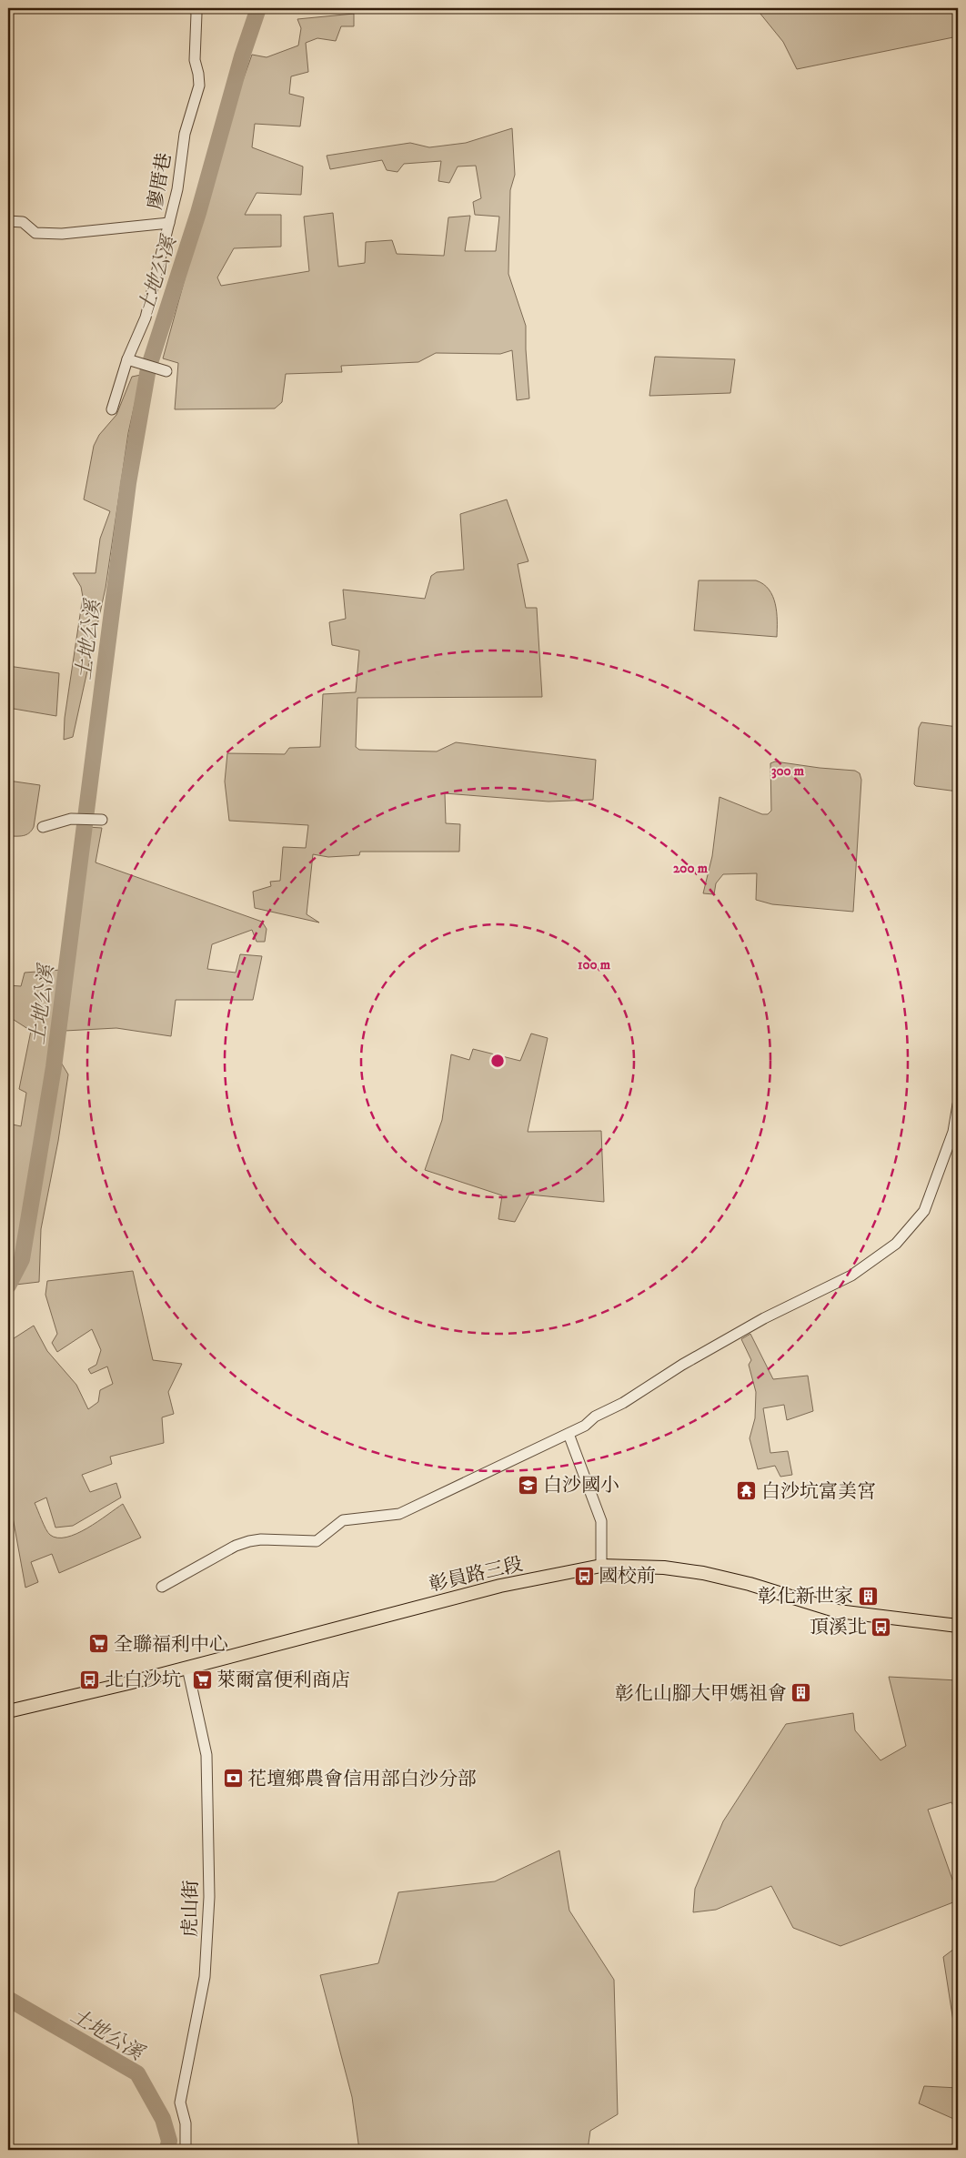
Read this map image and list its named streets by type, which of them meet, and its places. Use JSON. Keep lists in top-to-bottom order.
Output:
{
  "streets": {
    "main road": ["彰員路三段"],
    "street": ["廖厝巷", "虎山街"]
  },
  "crossings": [
    ["彰員路三段", "虎山街"]
  ],
  "water": ["土地公溪"],
  "places": {
    "school or university": ["白沙國小"],
    "temple": ["白沙坑富美宮"],
    "bus stop": ["國校前", "頂溪北", "北白沙坑"],
    "building": ["彰化新世家", "彰化山腳大甲媽祖會"],
    "supermarket": ["全聯福利中心", "萊爾富便利商店"],
    "bank": ["花壇鄉農會信用部白沙分部"]
  },
  "rings": ["300 m", "200 m", "100 m"]
}
